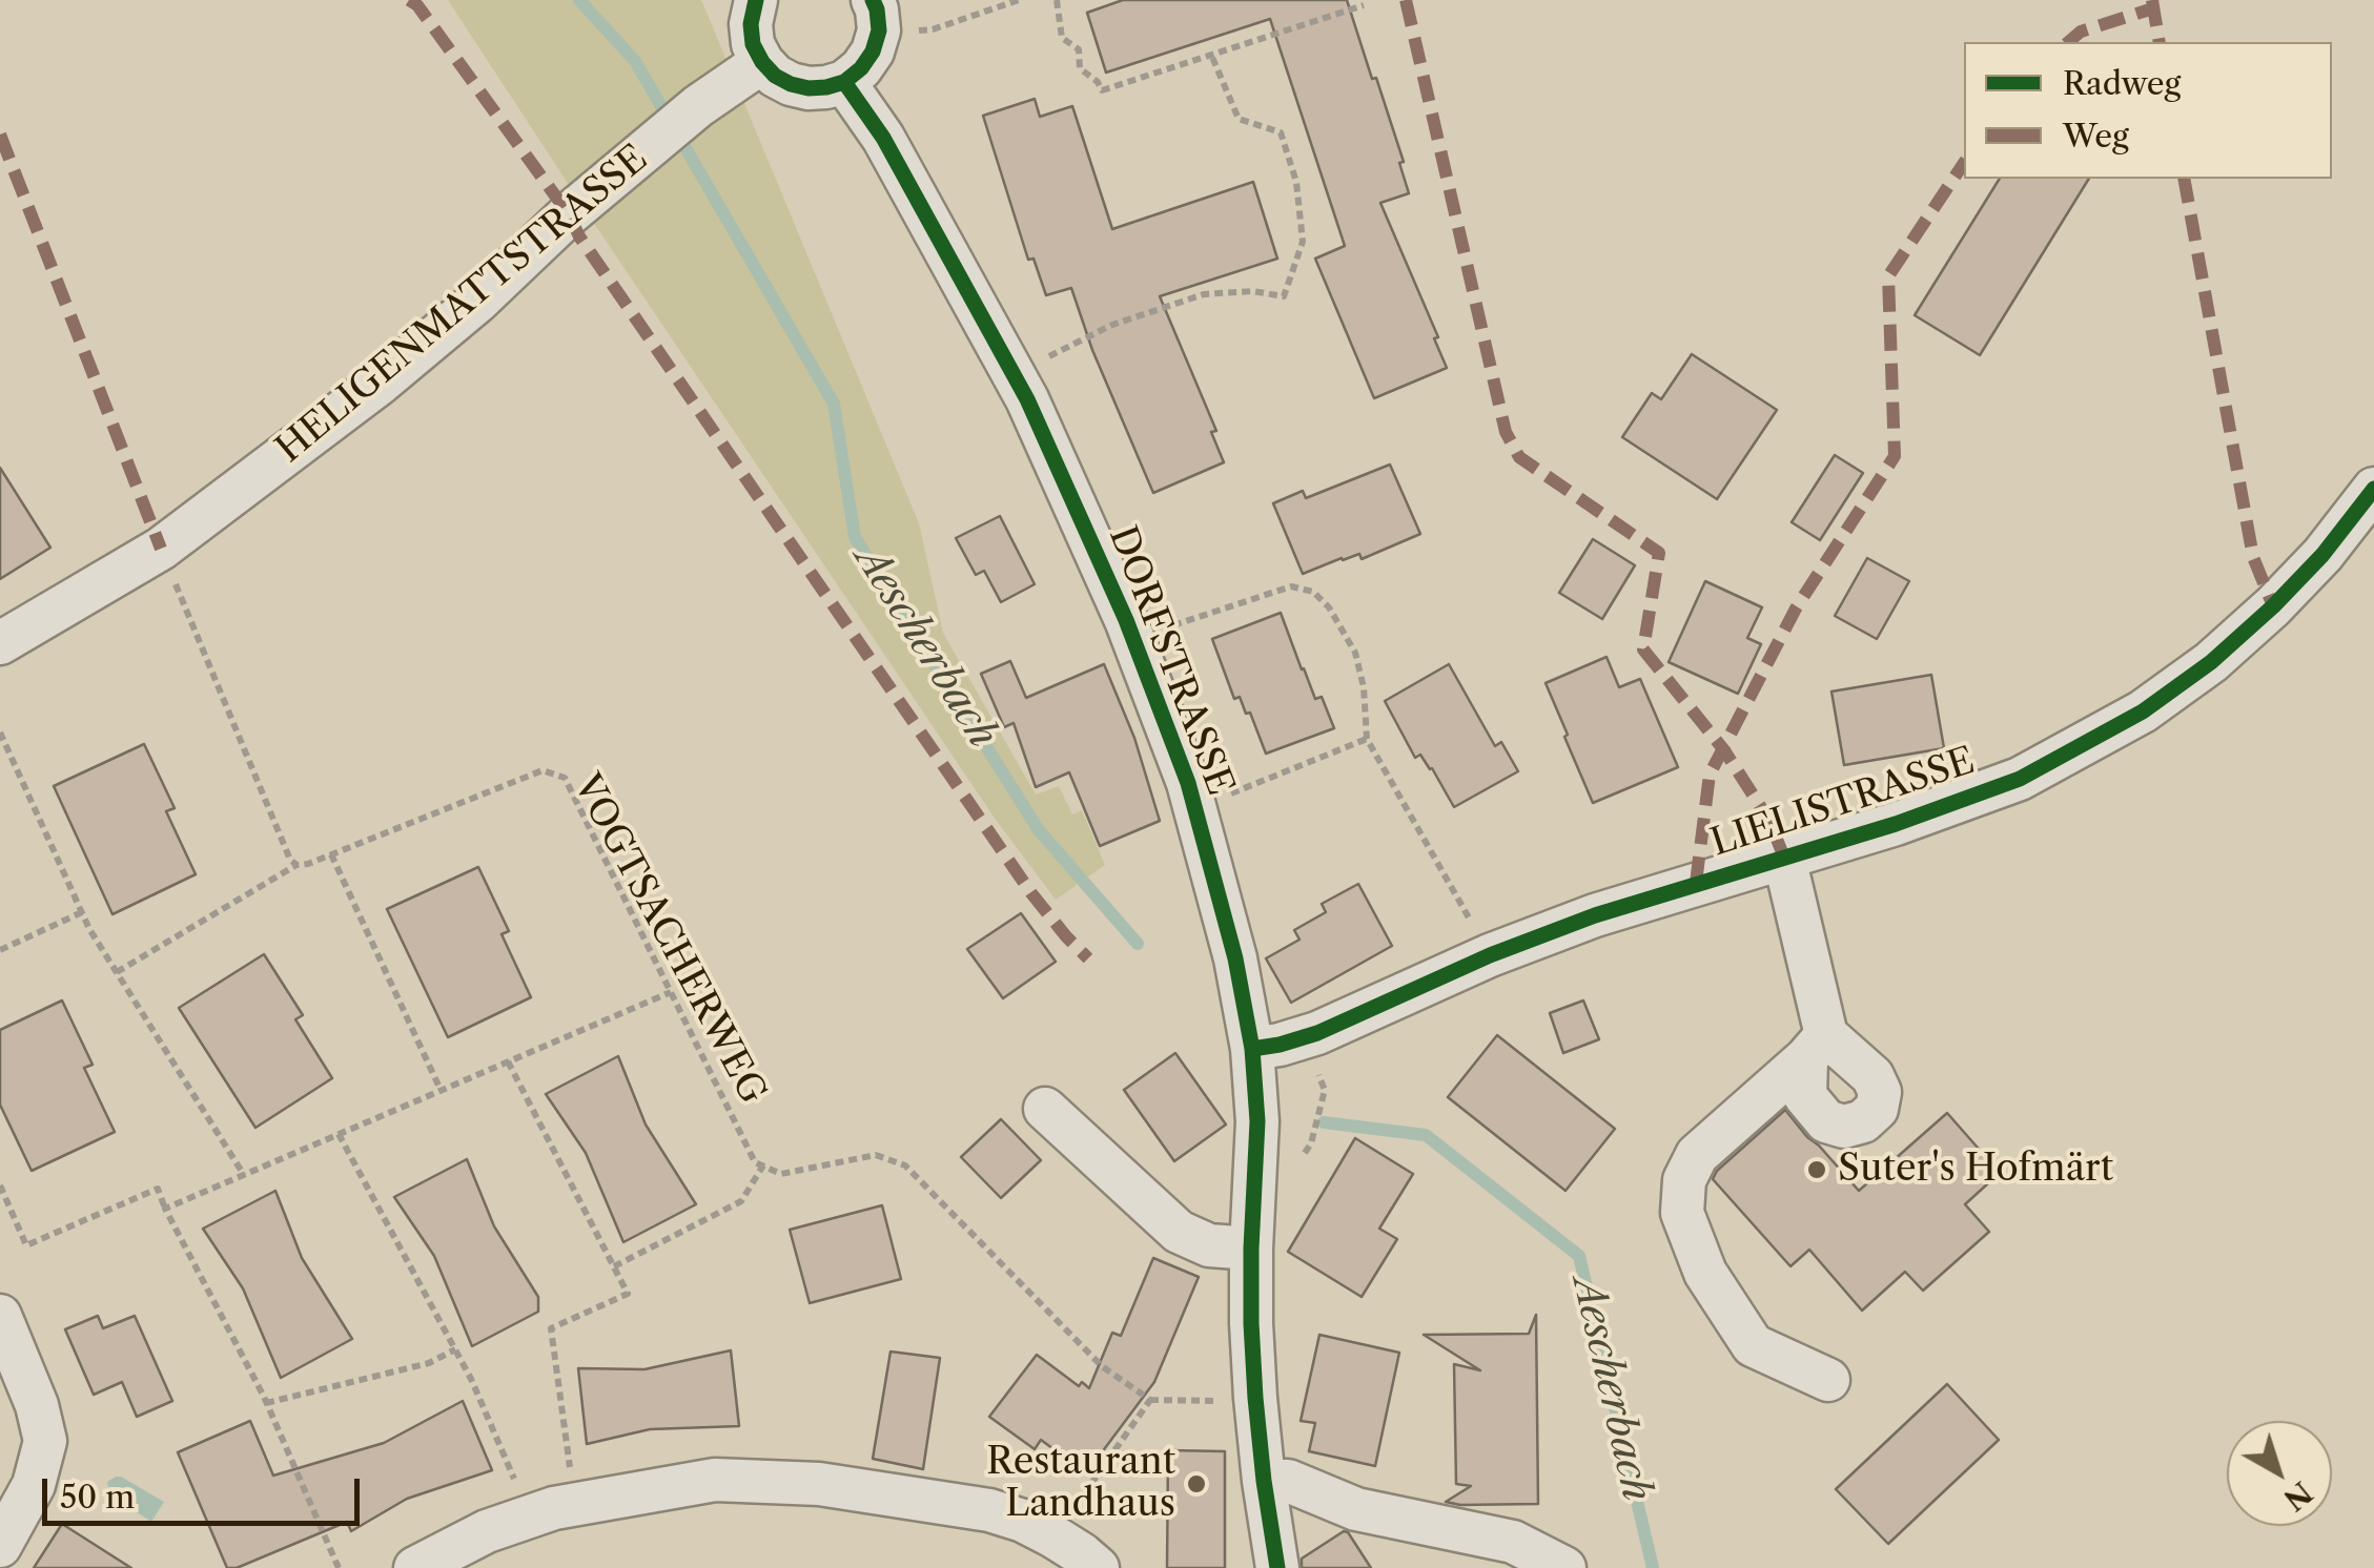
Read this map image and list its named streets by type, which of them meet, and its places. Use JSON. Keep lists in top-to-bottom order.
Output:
{
  "streets": {
    "street": ["HELIGENMATTSTRASSE", "DORFSTRASSE", "LIELISTRASSE"],
    "path": ["VOGTSACHERWEG"]
  },
  "crossings": [
    ["DORFSTRASSE", "LIELISTRASSE"]
  ],
  "water": ["Aescherbach"],
  "places": ["Suter's Hofmärt", "Restaurant Landhaus"],
  "legend": ["Radweg", "Weg"],
  "scale_bar": "50 m",
  "north": "bottom right"
}
